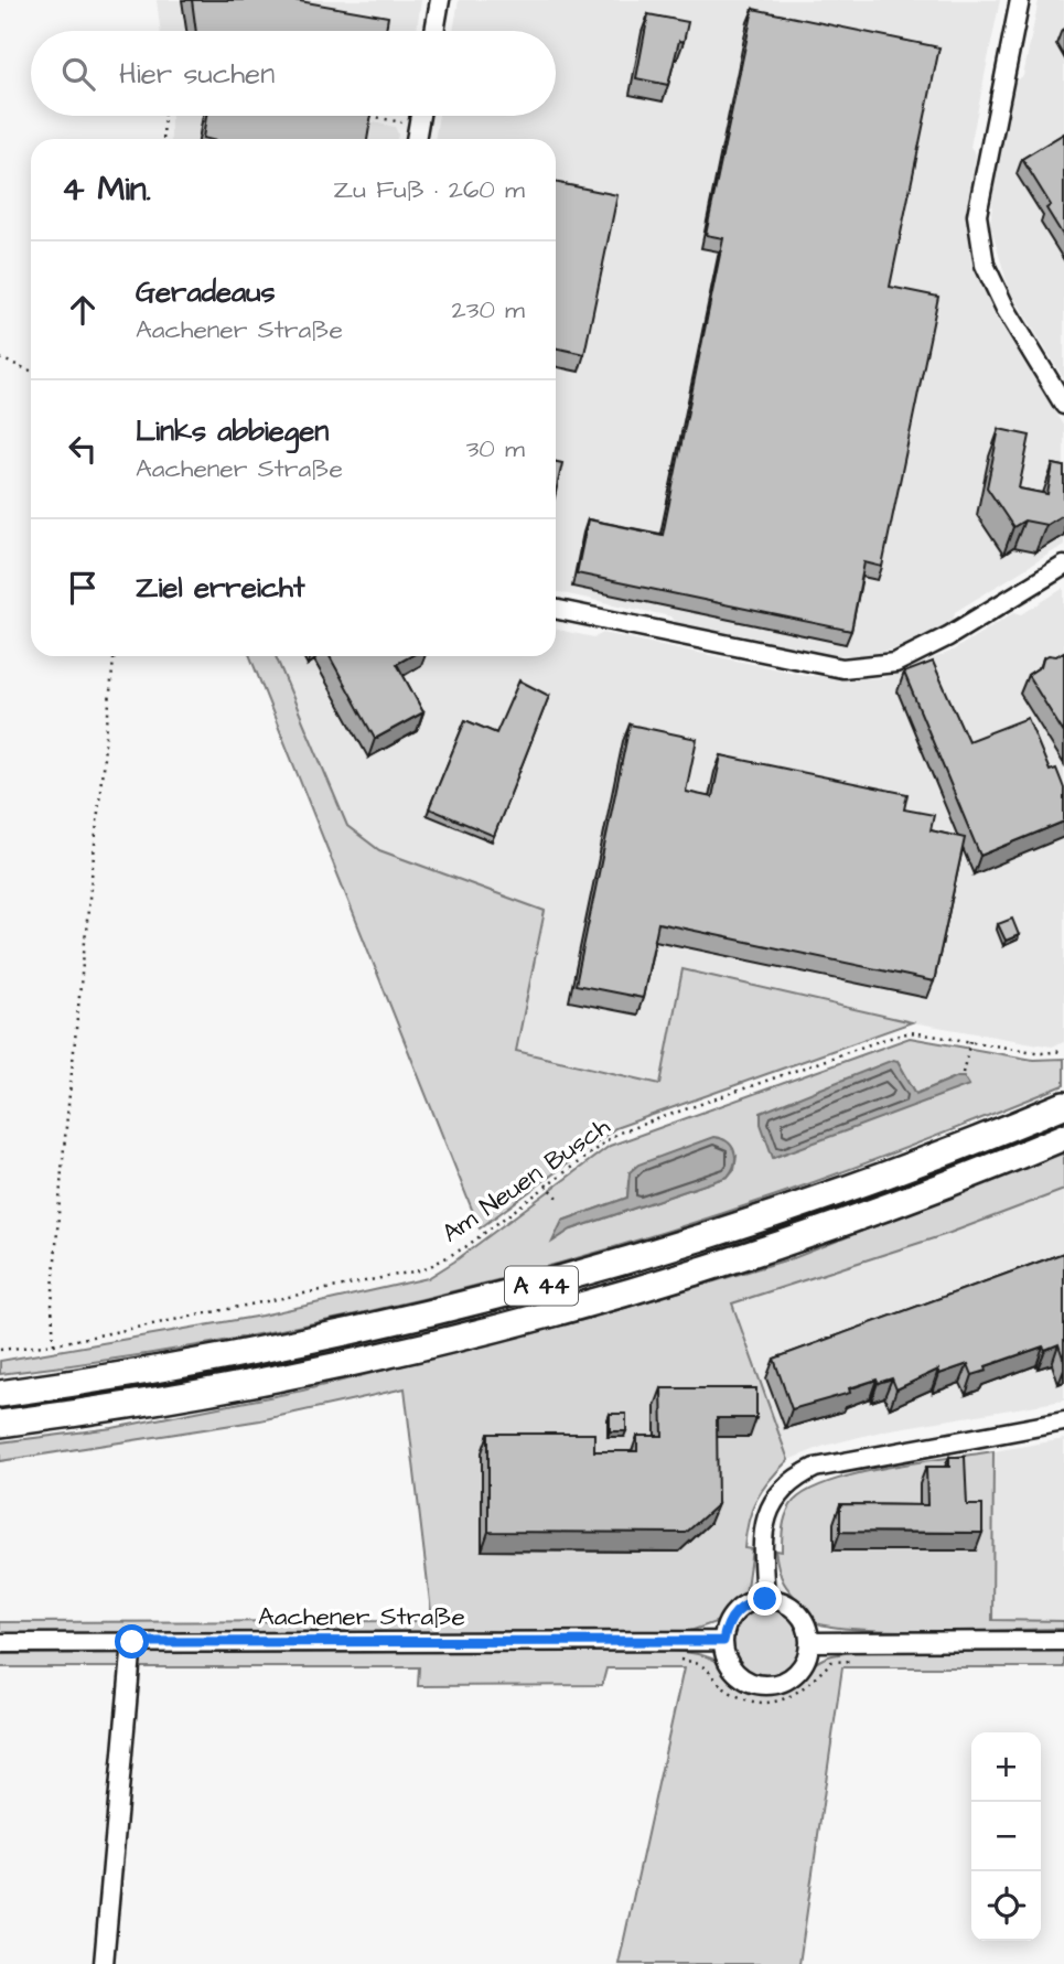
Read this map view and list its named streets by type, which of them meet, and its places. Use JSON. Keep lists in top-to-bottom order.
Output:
{
  "streets": {
    "highway": ["A 44"],
    "street": ["Aachener Straße"],
    "path": ["Am Neuen Busch"]
  },
  "page": {
    "search": "Hier suchen",
    "heading": ["4 Min.", "Zu Fuß · 260 m"],
    "list": [
      ["Geradeaus", "Aachener Straße", "230 m"],
      ["Links abbiegen", "Aachener Straße", "30 m"],
      "Ziel erreicht"
    ],
    "map_buttons": ["+", "−"]
  }
}
